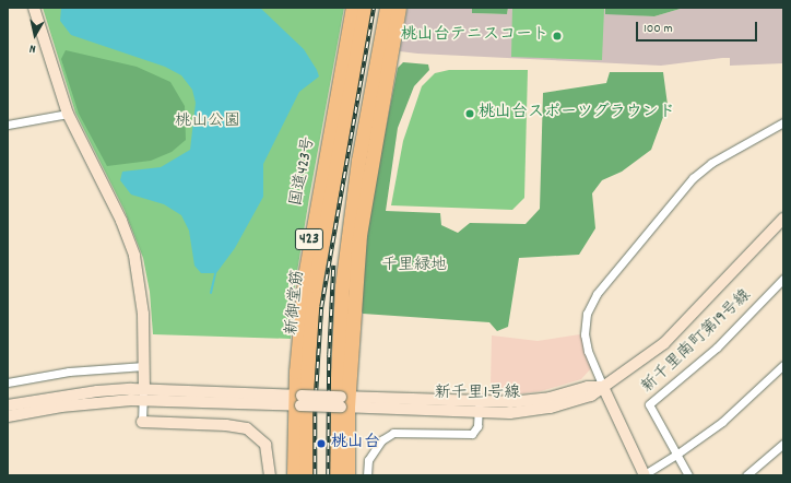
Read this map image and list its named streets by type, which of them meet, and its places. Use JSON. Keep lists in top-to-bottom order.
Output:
{
  "streets": {
    "highway": ["国道423号", "423", "新御堂筋"],
    "street": ["新千里南町第19号線", "新千里1号線"]
  },
  "crossings": [
    ["国道423号", "新千里1号線"]
  ],
  "parks": ["桃山公園", "千里緑地"],
  "places": ["桃山台テニスコート", "桃山台スポーツグラウンド", "桃山台"],
  "scale_bar": "100 m",
  "north": "bottom"
}
